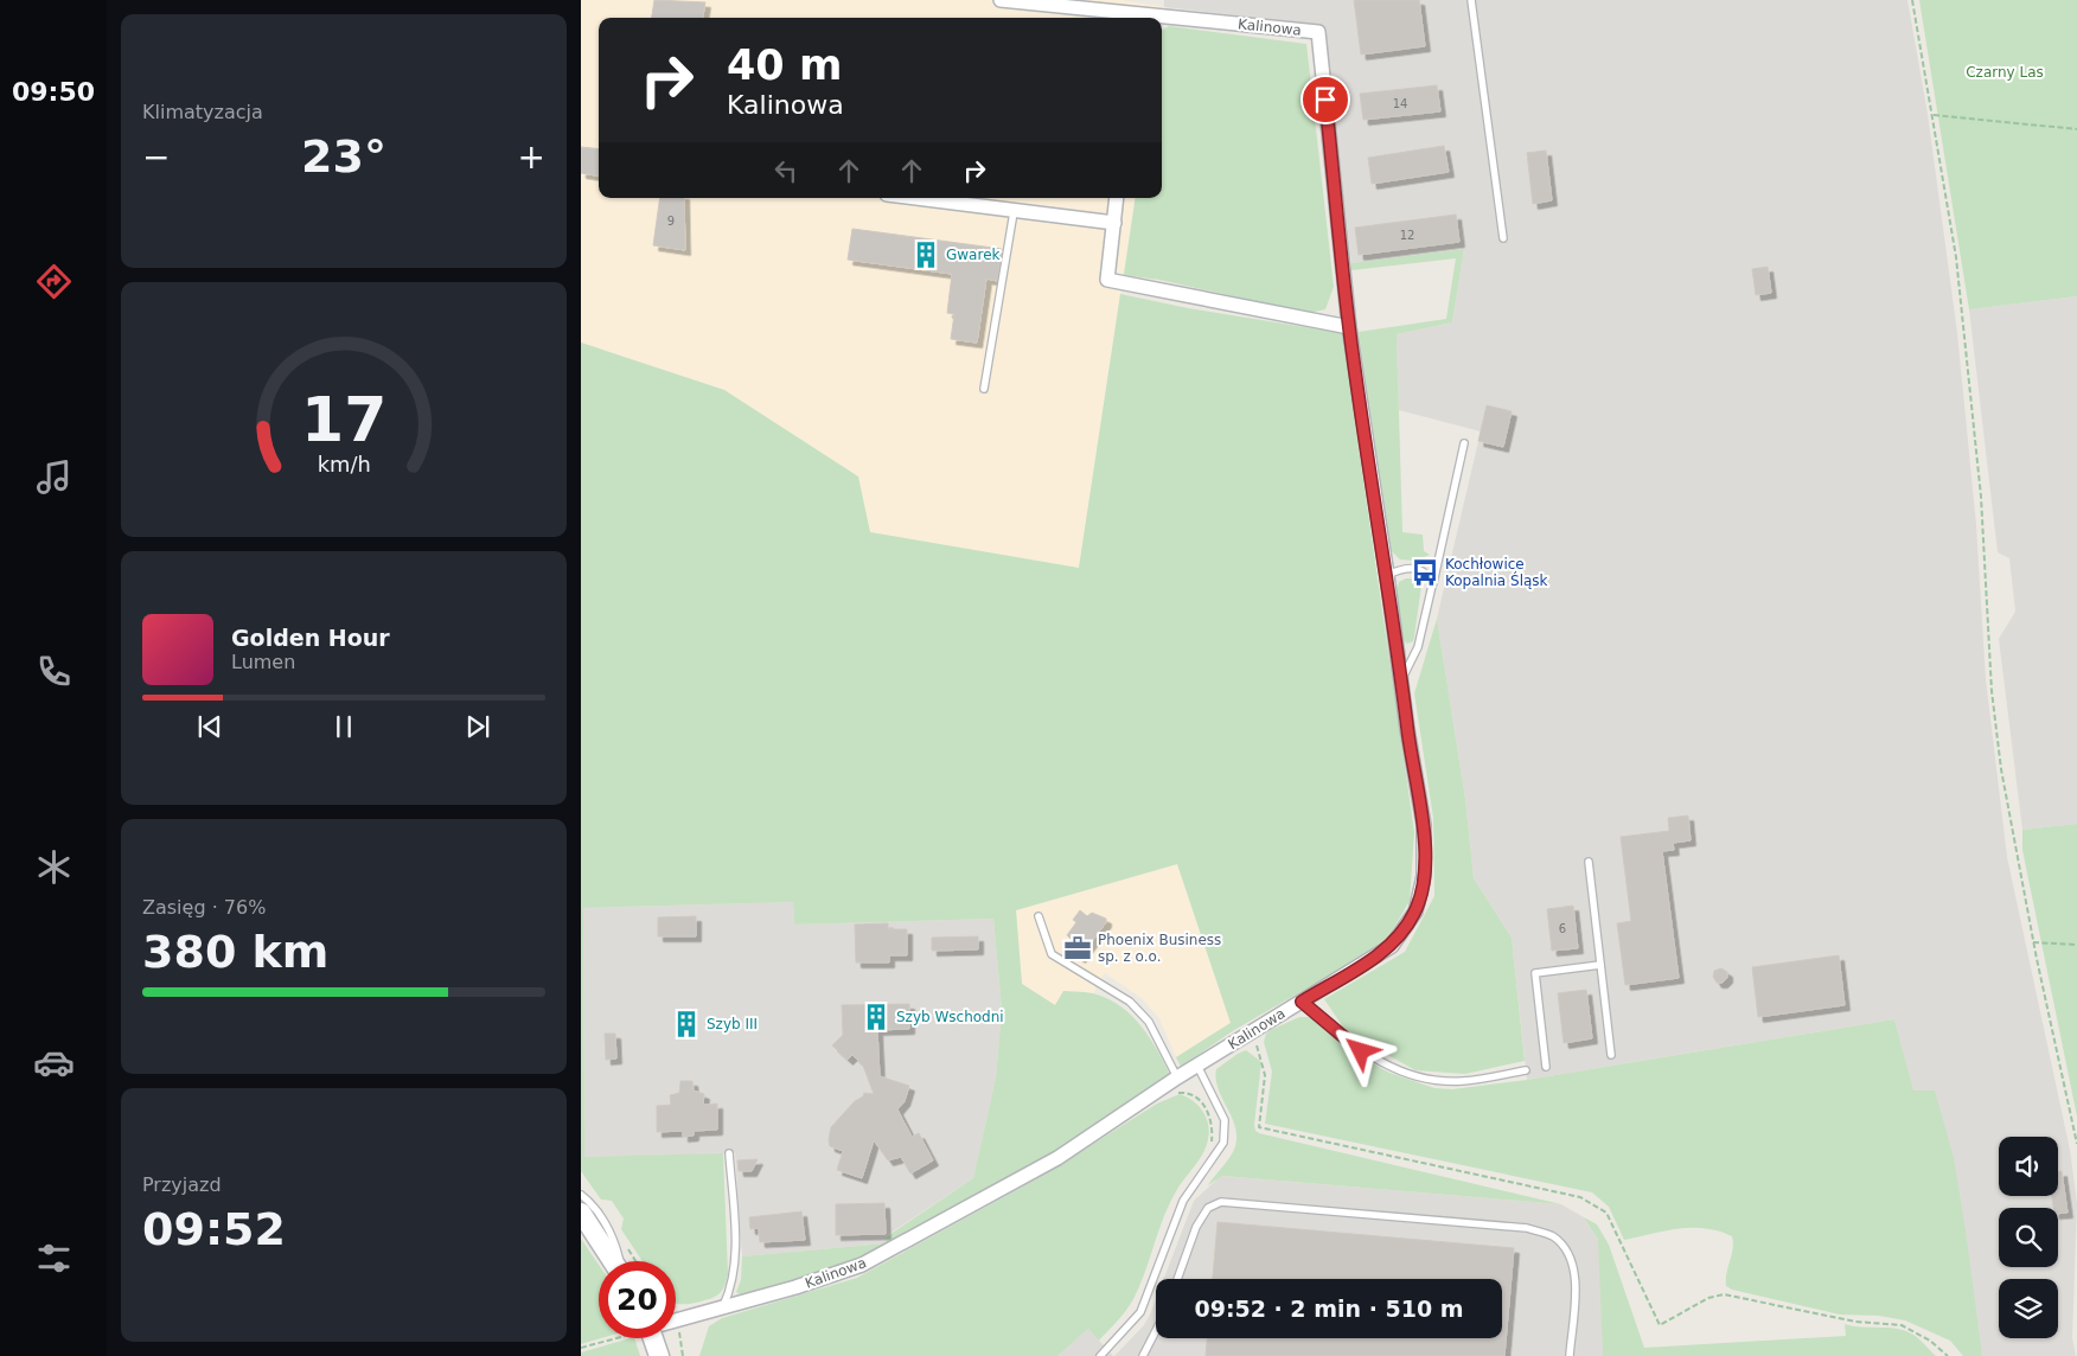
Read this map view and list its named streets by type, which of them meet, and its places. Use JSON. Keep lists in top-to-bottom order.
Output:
{
  "streets": {
    "street": ["Kalinowa"]
  },
  "parks": ["Czarny Las"],
  "places": {
    "building": ["Gwarek", "Szyb Wschodni", "Szyb III"],
    "bus stop": ["Kochłowice Kopalnia Śląsk"],
    "office": ["Phoenix Business sp. z o.o."]
  },
  "house_numbers": [
    "14",
    "9",
    "12",
    "6"
  ],
  "page": {
    "tabs": "09:50",
    "tile": [
      "Klimatyzacja",
      ["Zasięg · 76%", "380 km"],
      ["Przyjazd", "09:52"]
    ],
    "turn": ["40 m", "Kalinowa"],
    "heat": ["−", "23°", "+"],
    "song": ["Golden Hour", "Lumen"],
    "limit": "20",
    "trip": "09:52 · 2 min · 510 m",
    "gauge": ["17", "km/h"]
  }
}
